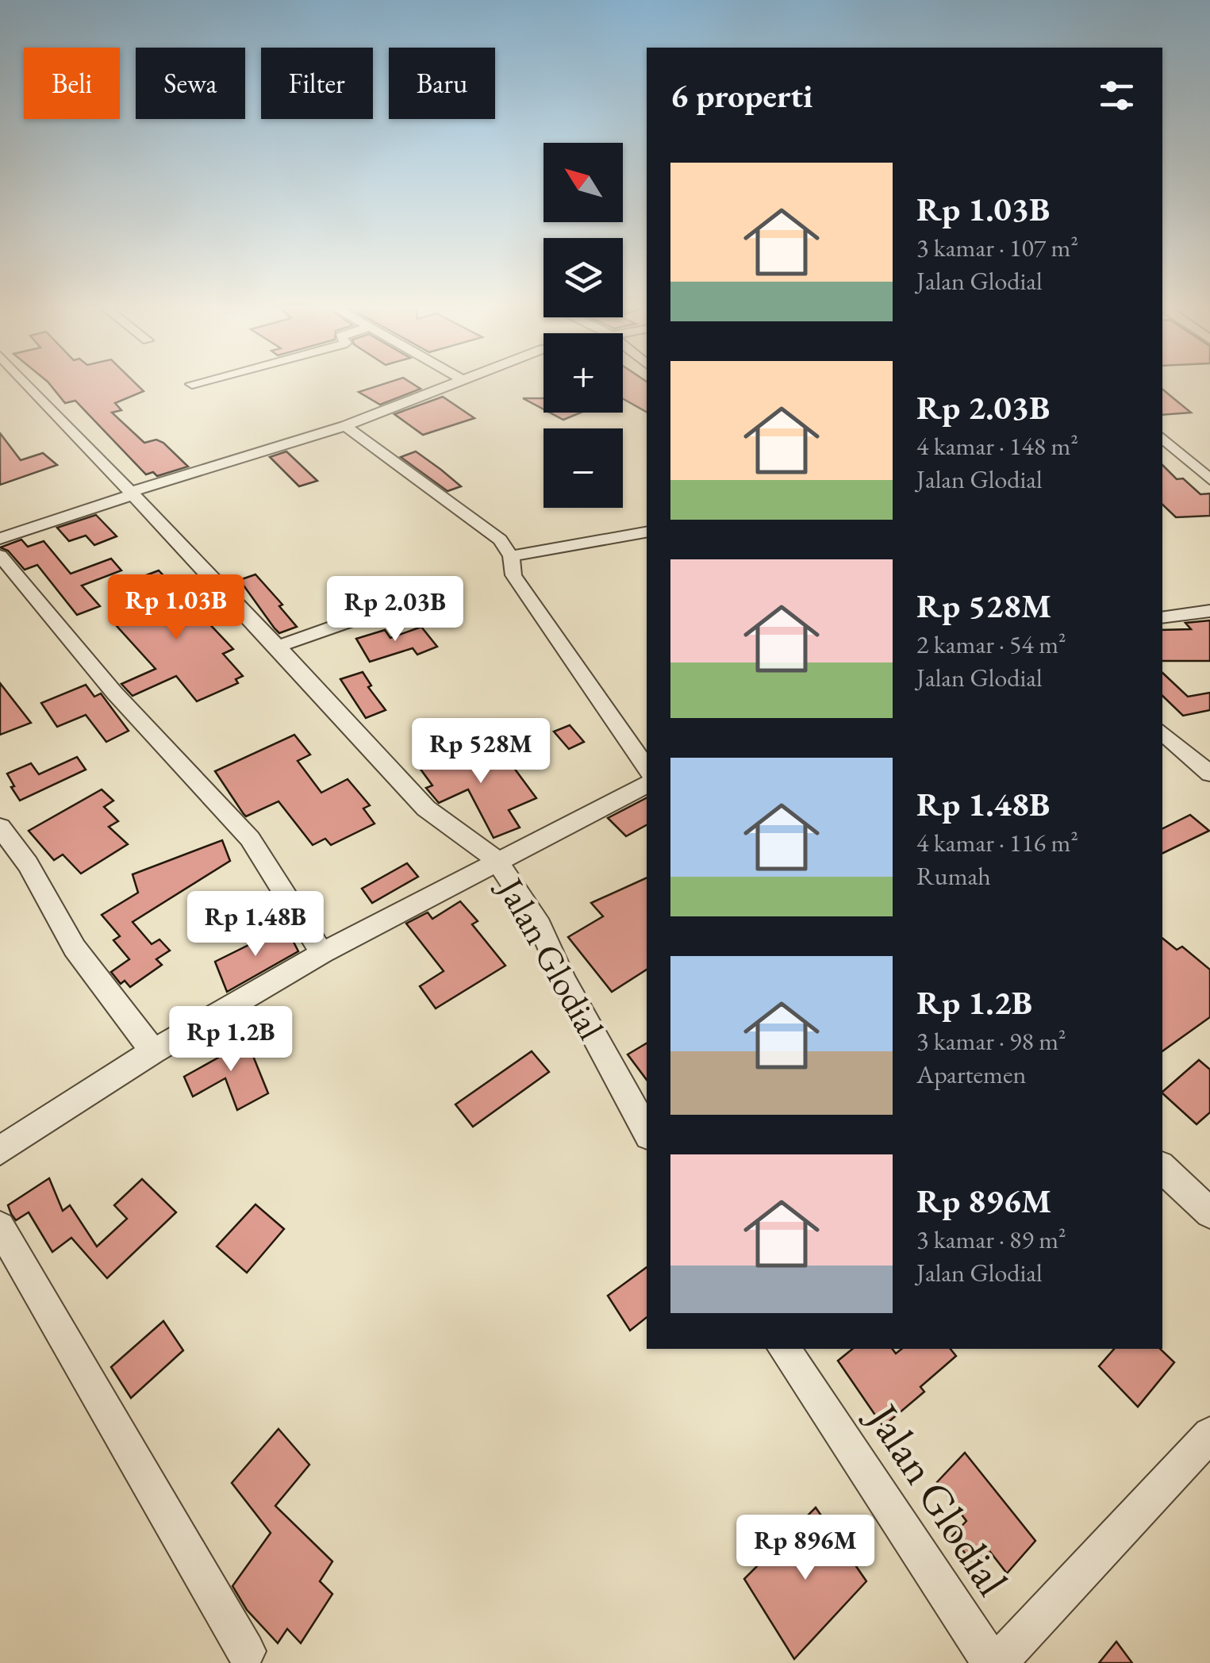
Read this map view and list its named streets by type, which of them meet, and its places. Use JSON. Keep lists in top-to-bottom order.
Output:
{
  "streets": {
    "street": ["Jalan Glodial"]
  },
  "north": "top left",
  "page": {
    "chip": [
      "Beli",
      "Sewa",
      "Filter",
      "Baru"
    ],
    "heading": "6 properti",
    "map_buttons": ["+", "−"],
    "list": [
      {
        "name": "Rp 1.03B",
        "note": "3 kamar · 107 m² · Jalan Glodial"
      },
      {
        "name": "Rp 2.03B",
        "note": "4 kamar · 148 m² · Jalan Glodial"
      },
      {
        "name": "Rp 528M",
        "note": "2 kamar · 54 m² · Jalan Glodial"
      },
      {
        "name": "Rp 1.48B",
        "note": "4 kamar · 116 m² · Rumah"
      },
      {
        "name": "Rp 1.2B",
        "note": "3 kamar · 98 m² · Apartemen"
      },
      {
        "name": "Rp 896M",
        "note": "3 kamar · 89 m² · Jalan Glodial"
      }
    ],
    "price": [
      "Rp 1.03B",
      "Rp 2.03B",
      "Rp 528M",
      "Rp 1.48B",
      "Rp 1.2B",
      "Rp 896M"
    ]
  }
}
